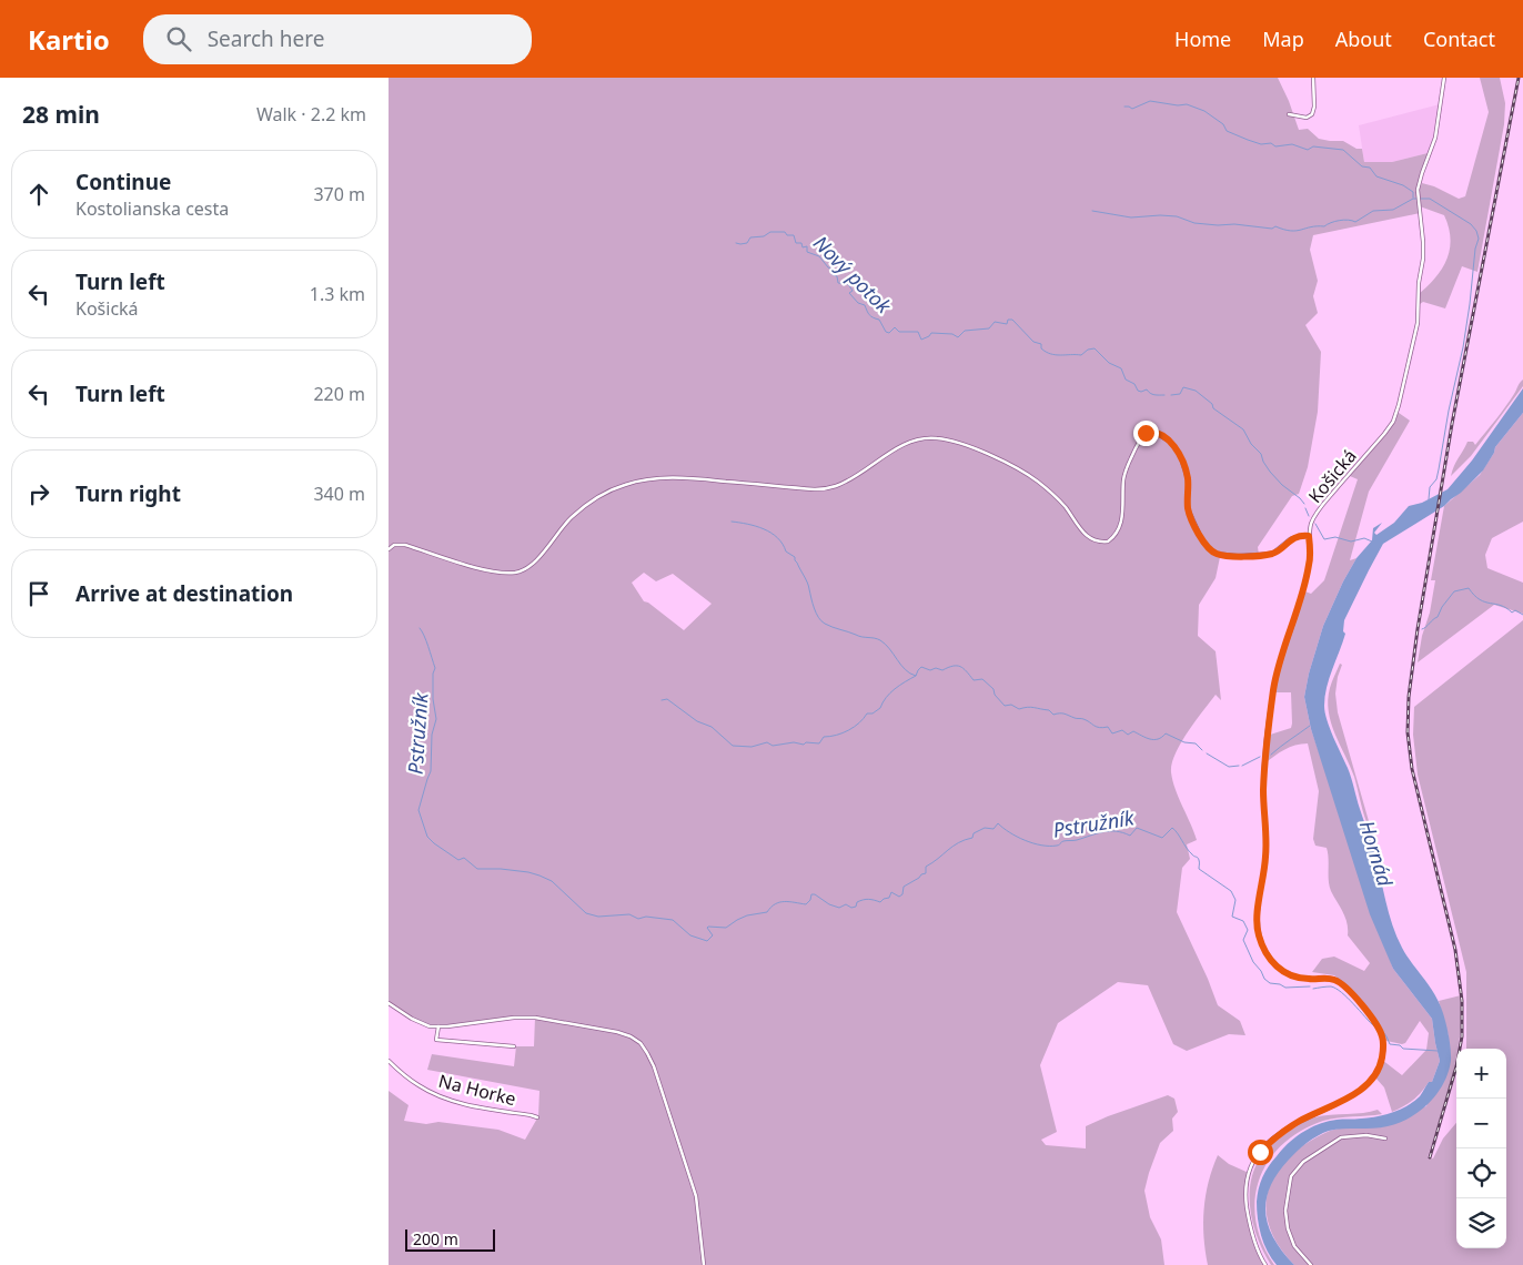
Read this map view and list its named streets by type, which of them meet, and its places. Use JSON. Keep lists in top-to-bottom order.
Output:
{
  "streets": {
    "street": ["Košická", "Na Horke"]
  },
  "water": ["Nový potok", "Pstružník", "Hornád"],
  "scale_bar": "200 m",
  "page": {
    "header": "Kartio",
    "search": "Search here",
    "nav": [
      "Home",
      "Map",
      "About",
      "Contact"
    ],
    "heading": ["28 min", "Walk · 2.2 km"],
    "list": [
      ["Continue", "Kostolianska cesta", "370 m"],
      ["Turn left", "Košická", "1.3 km"],
      ["Turn left", "220 m"],
      ["Turn right", "340 m"],
      "Arrive at destination"
    ],
    "map_buttons": ["+", "−"],
    "scale": "200 m"
  }
}
